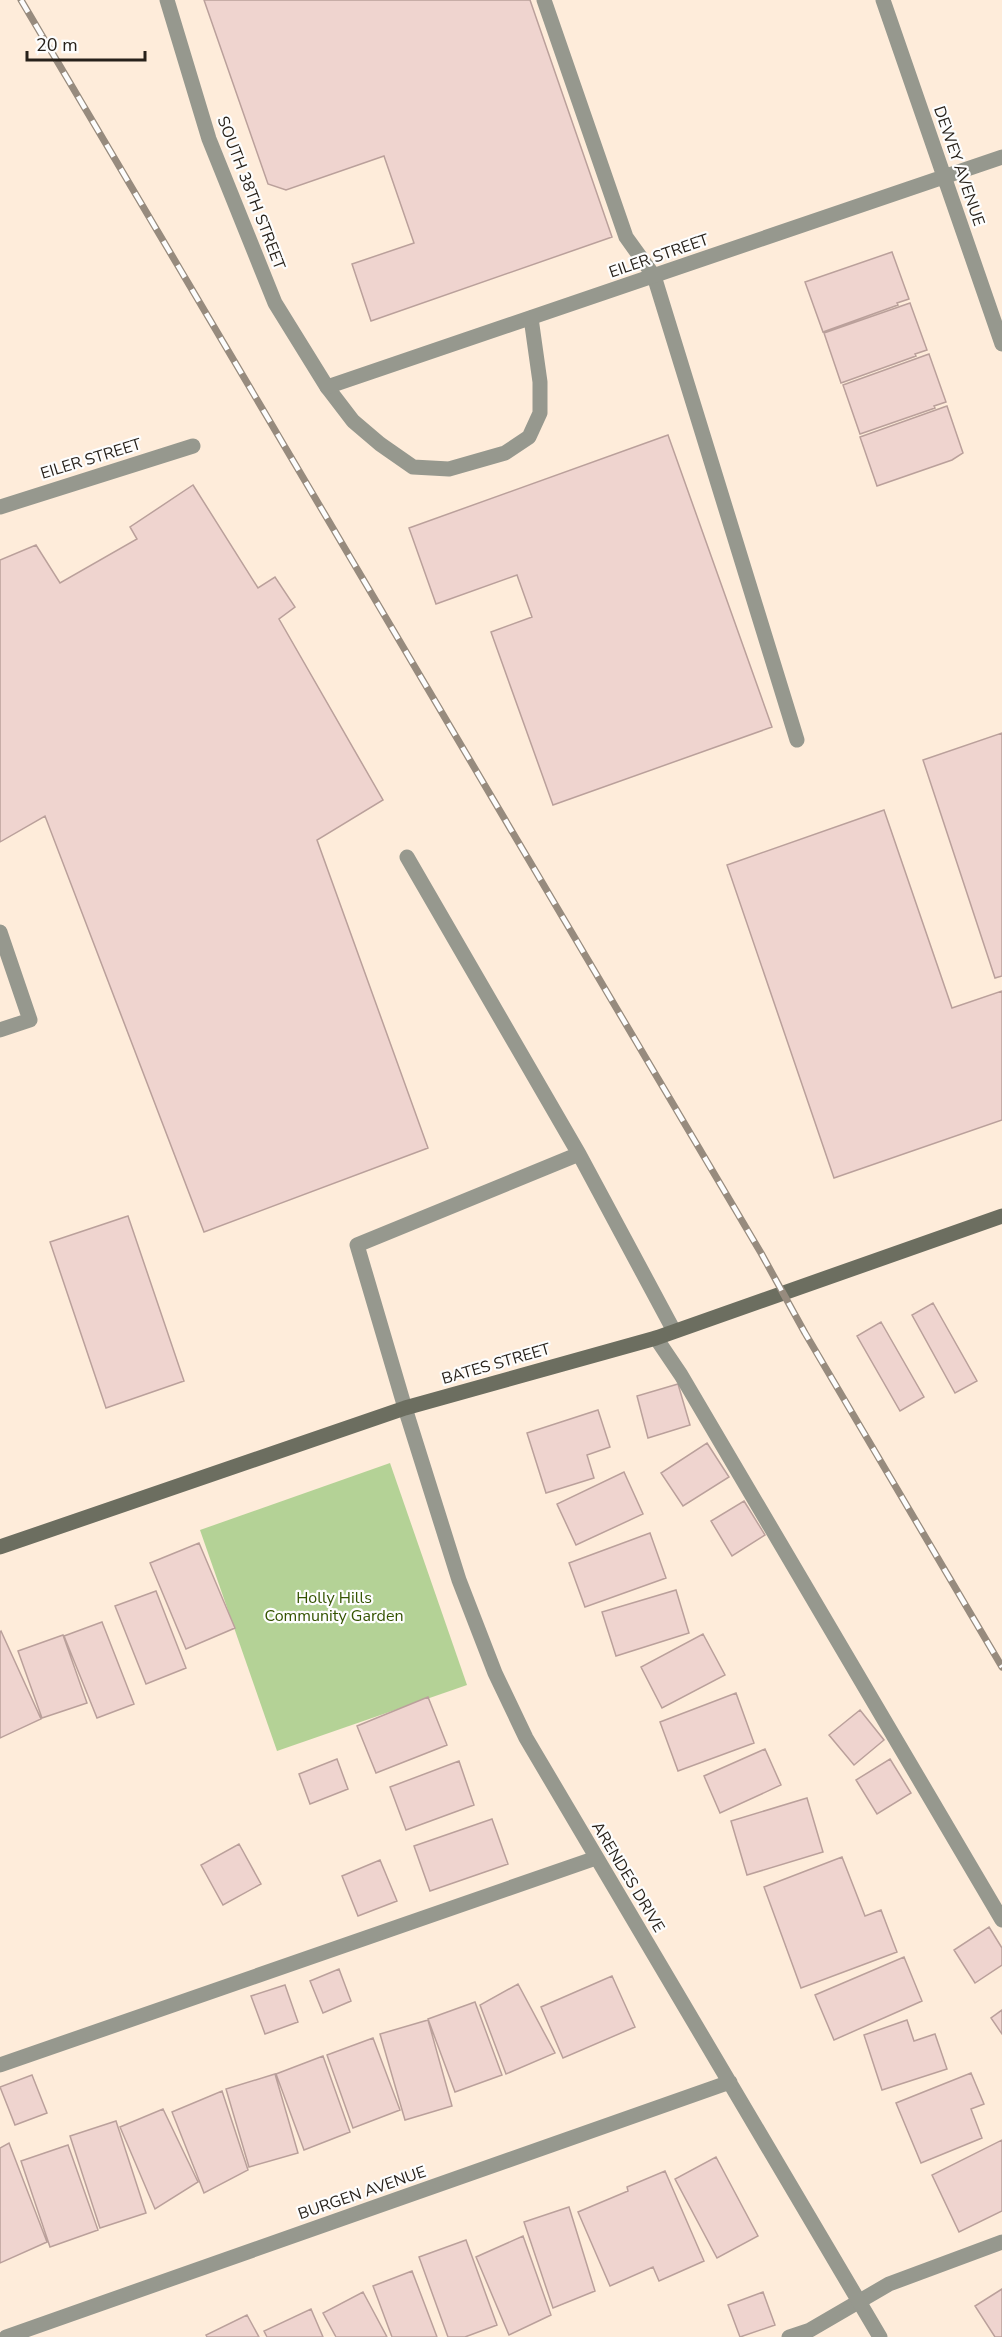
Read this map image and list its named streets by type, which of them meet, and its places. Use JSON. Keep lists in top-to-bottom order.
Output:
{
  "streets": {
    "main road": ["BATES STREET"],
    "street": [
      "DEWEY AVENUE",
      "SOUTH 38TH STREET",
      "EILER STREET",
      "ARENDES DRIVE",
      "BURGEN AVENUE"
    ]
  },
  "crossings": [
    ["DEWEY AVENUE", "EILER STREET"],
    ["SOUTH 38TH STREET", "EILER STREET"],
    ["BATES STREET", "ARENDES DRIVE"],
    ["ARENDES DRIVE", "BURGEN AVENUE"]
  ],
  "parks": ["Holly Hills Community Garden"],
  "scale_bar": "20 m"
}
